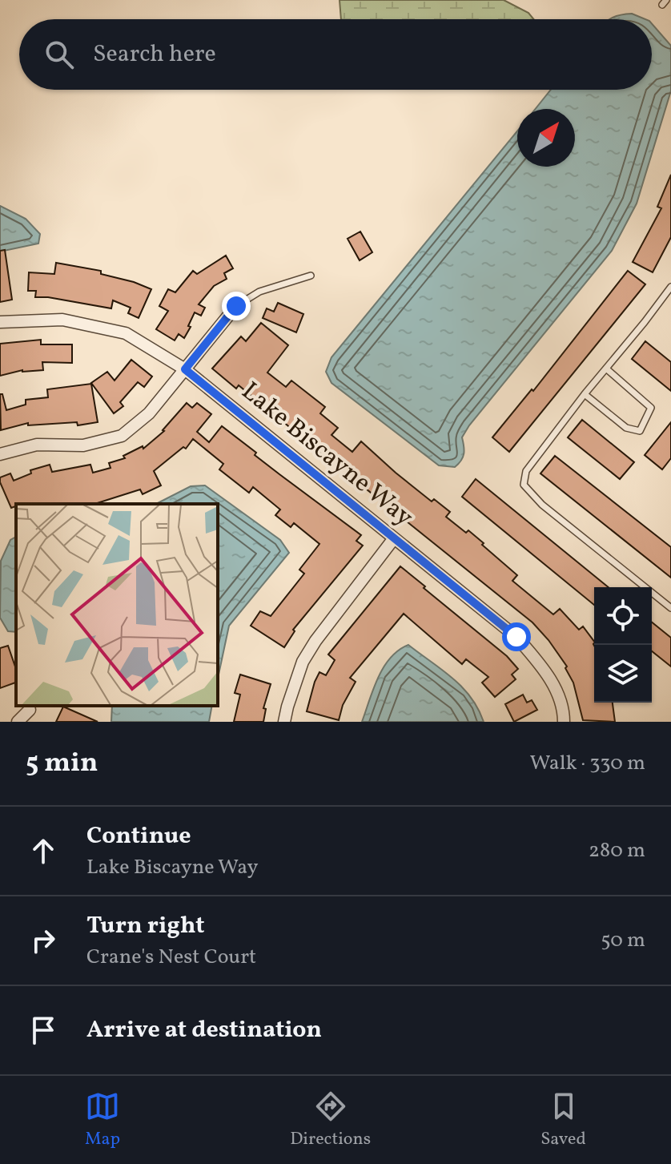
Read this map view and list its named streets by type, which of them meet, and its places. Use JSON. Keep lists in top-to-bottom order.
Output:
{
  "streets": {
    "street": ["Lake Biscayne Way"]
  },
  "north": "top right",
  "page": {
    "search": "Search here",
    "heading": ["5 min", "Walk · 330 m"],
    "list": [
      ["Continue", "Lake Biscayne Way", "280 m"],
      ["Turn right", "Crane's Nest Court", "50 m"],
      "Arrive at destination"
    ],
    "nav": ["Map", "Directions", "Saved"]
  }
}
